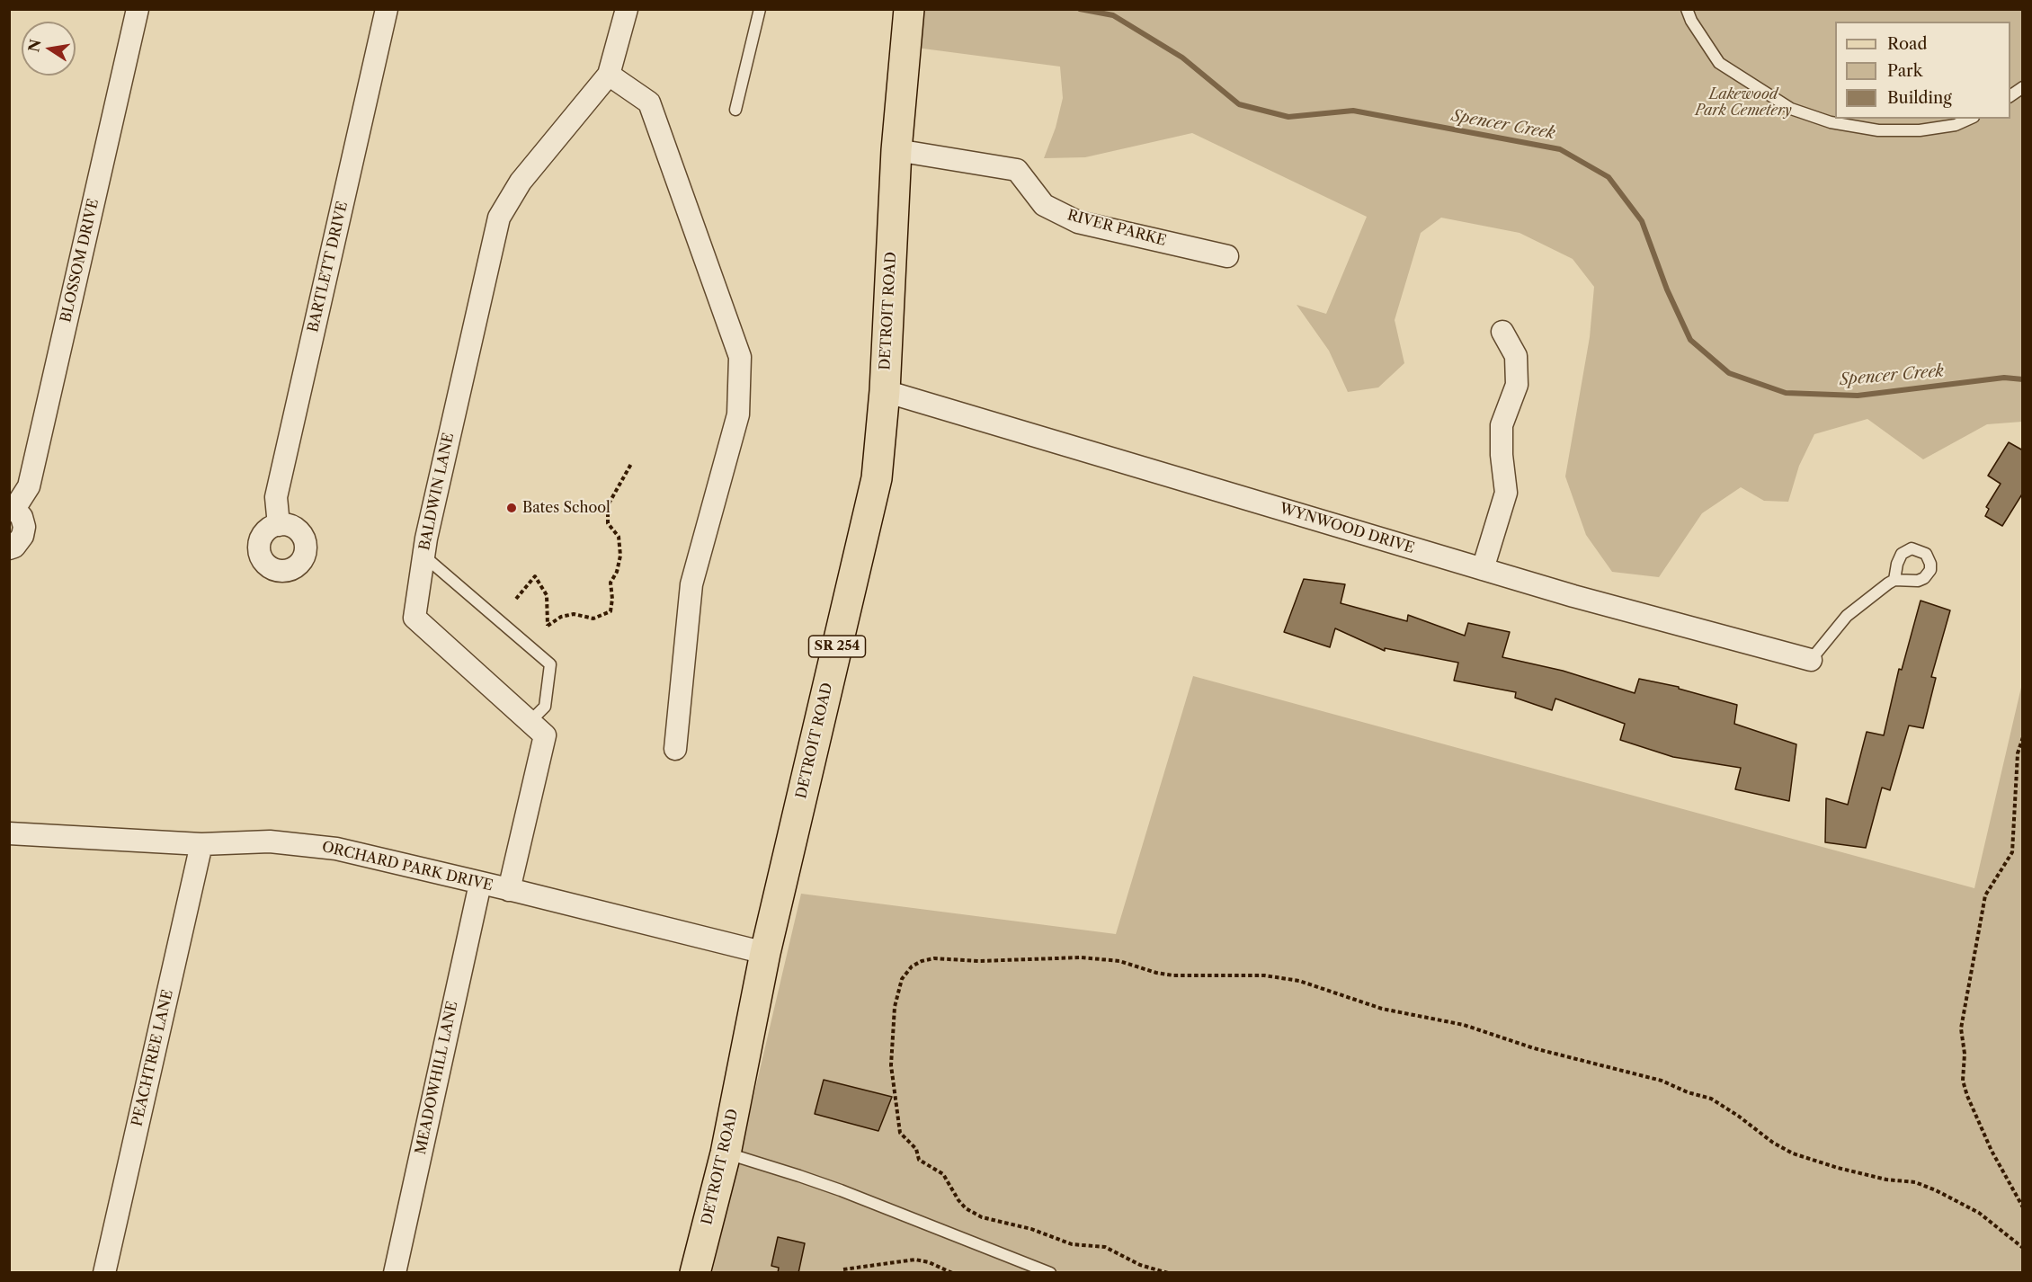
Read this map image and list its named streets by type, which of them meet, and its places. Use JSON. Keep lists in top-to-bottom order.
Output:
{
  "streets": {
    "main road": ["DETROIT ROAD", "SR 254"],
    "street": [
      "RIVER PARKE",
      "BLOSSOM DRIVE",
      "BARTLETT DRIVE",
      "BALDWIN LANE",
      "WYNWOOD DRIVE",
      "ORCHARD PARK DRIVE",
      "PEACHTREE LANE",
      "MEADOWHILL LANE"
    ]
  },
  "crossings": [
    ["RIVER PARKE", "DETROIT ROAD"],
    ["DETROIT ROAD", "WYNWOOD DRIVE"],
    ["DETROIT ROAD", "ORCHARD PARK DRIVE"],
    ["BALDWIN LANE", "ORCHARD PARK DRIVE"],
    ["ORCHARD PARK DRIVE", "PEACHTREE LANE"],
    ["ORCHARD PARK DRIVE", "MEADOWHILL LANE"]
  ],
  "water": ["Spencer Creek"],
  "parks": ["Lakewood Park Cemetery"],
  "places": ["Bates School"],
  "legend": ["Road", "Park", "Building"],
  "north": "left"
}
